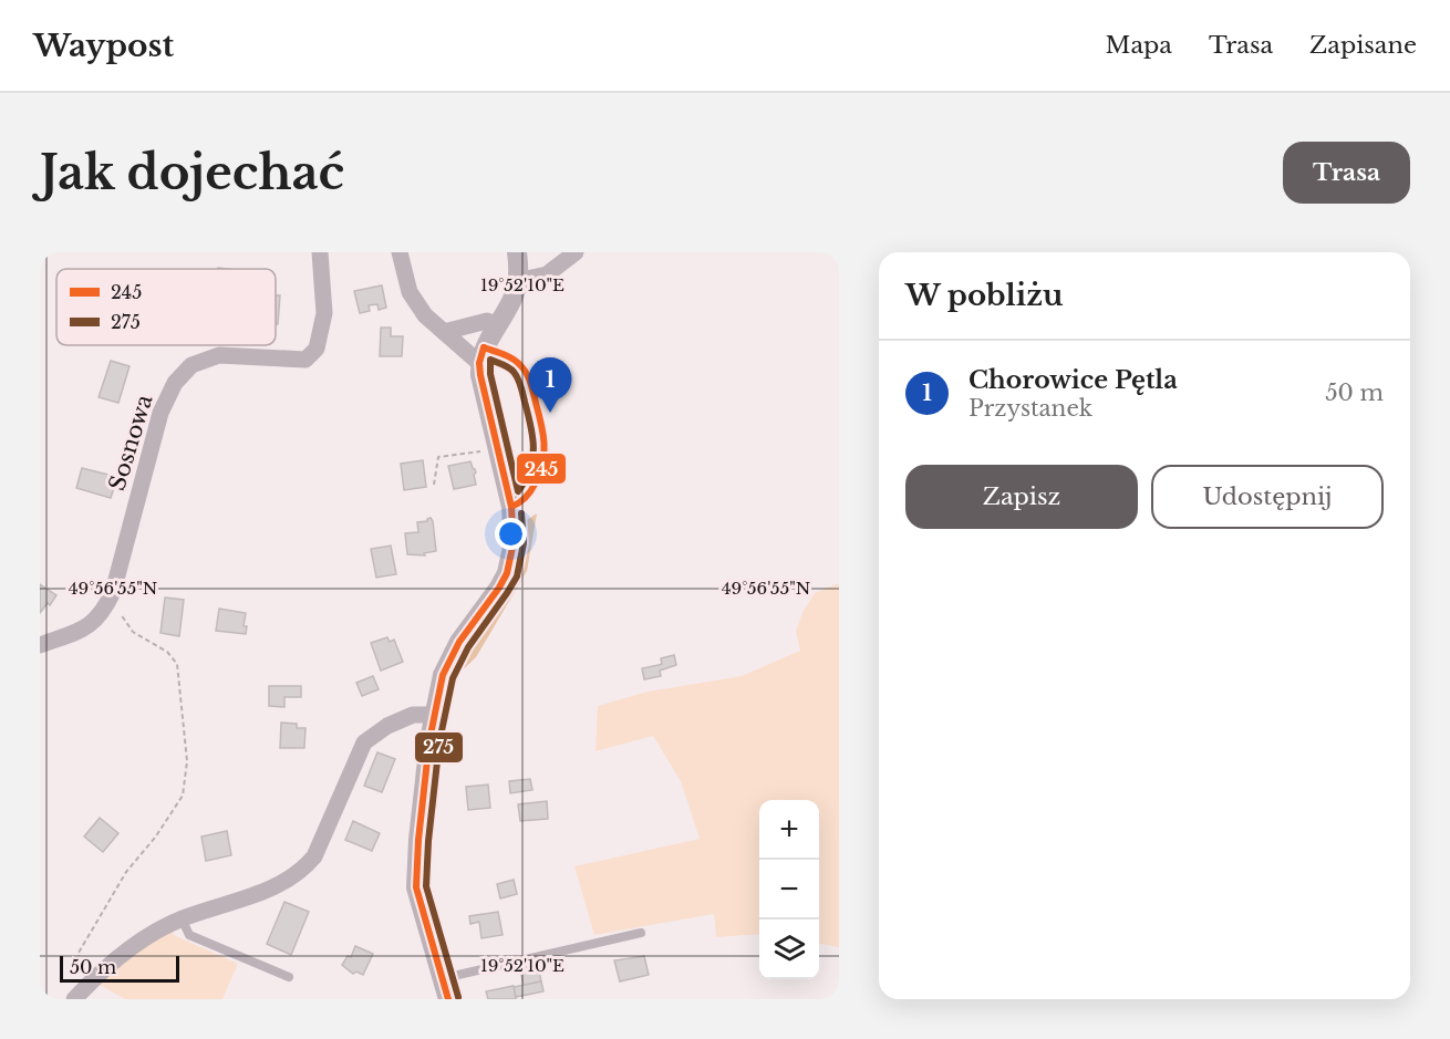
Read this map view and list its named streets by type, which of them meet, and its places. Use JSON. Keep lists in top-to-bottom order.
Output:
{
  "streets": {
    "street": ["Sosnowa"]
  },
  "lines": ["transit line 245", "transit line 275"],
  "legend": ["245", "275"],
  "scale_bar": "50 m",
  "page": {
    "header": "Waypost",
    "nav": ["Mapa", "Trasa", "Zapisane"],
    "buttons": [
      "Trasa",
      ["Zapisz", "Udostępnij"]
    ],
    "title": "Jak dojechać",
    "heading": "W pobliżu",
    "list": [
      {
        "mark": "1",
        "name": "Chorowice Pętla",
        "note": "Przystanek",
        "value": "50 m"
      }
    ],
    "pins": "1",
    "map_buttons": ["+", "−"],
    "scale": "50 m"
  },
  "coordinates": ["19°52'10\"E", "49°56'55\"N"]
}
